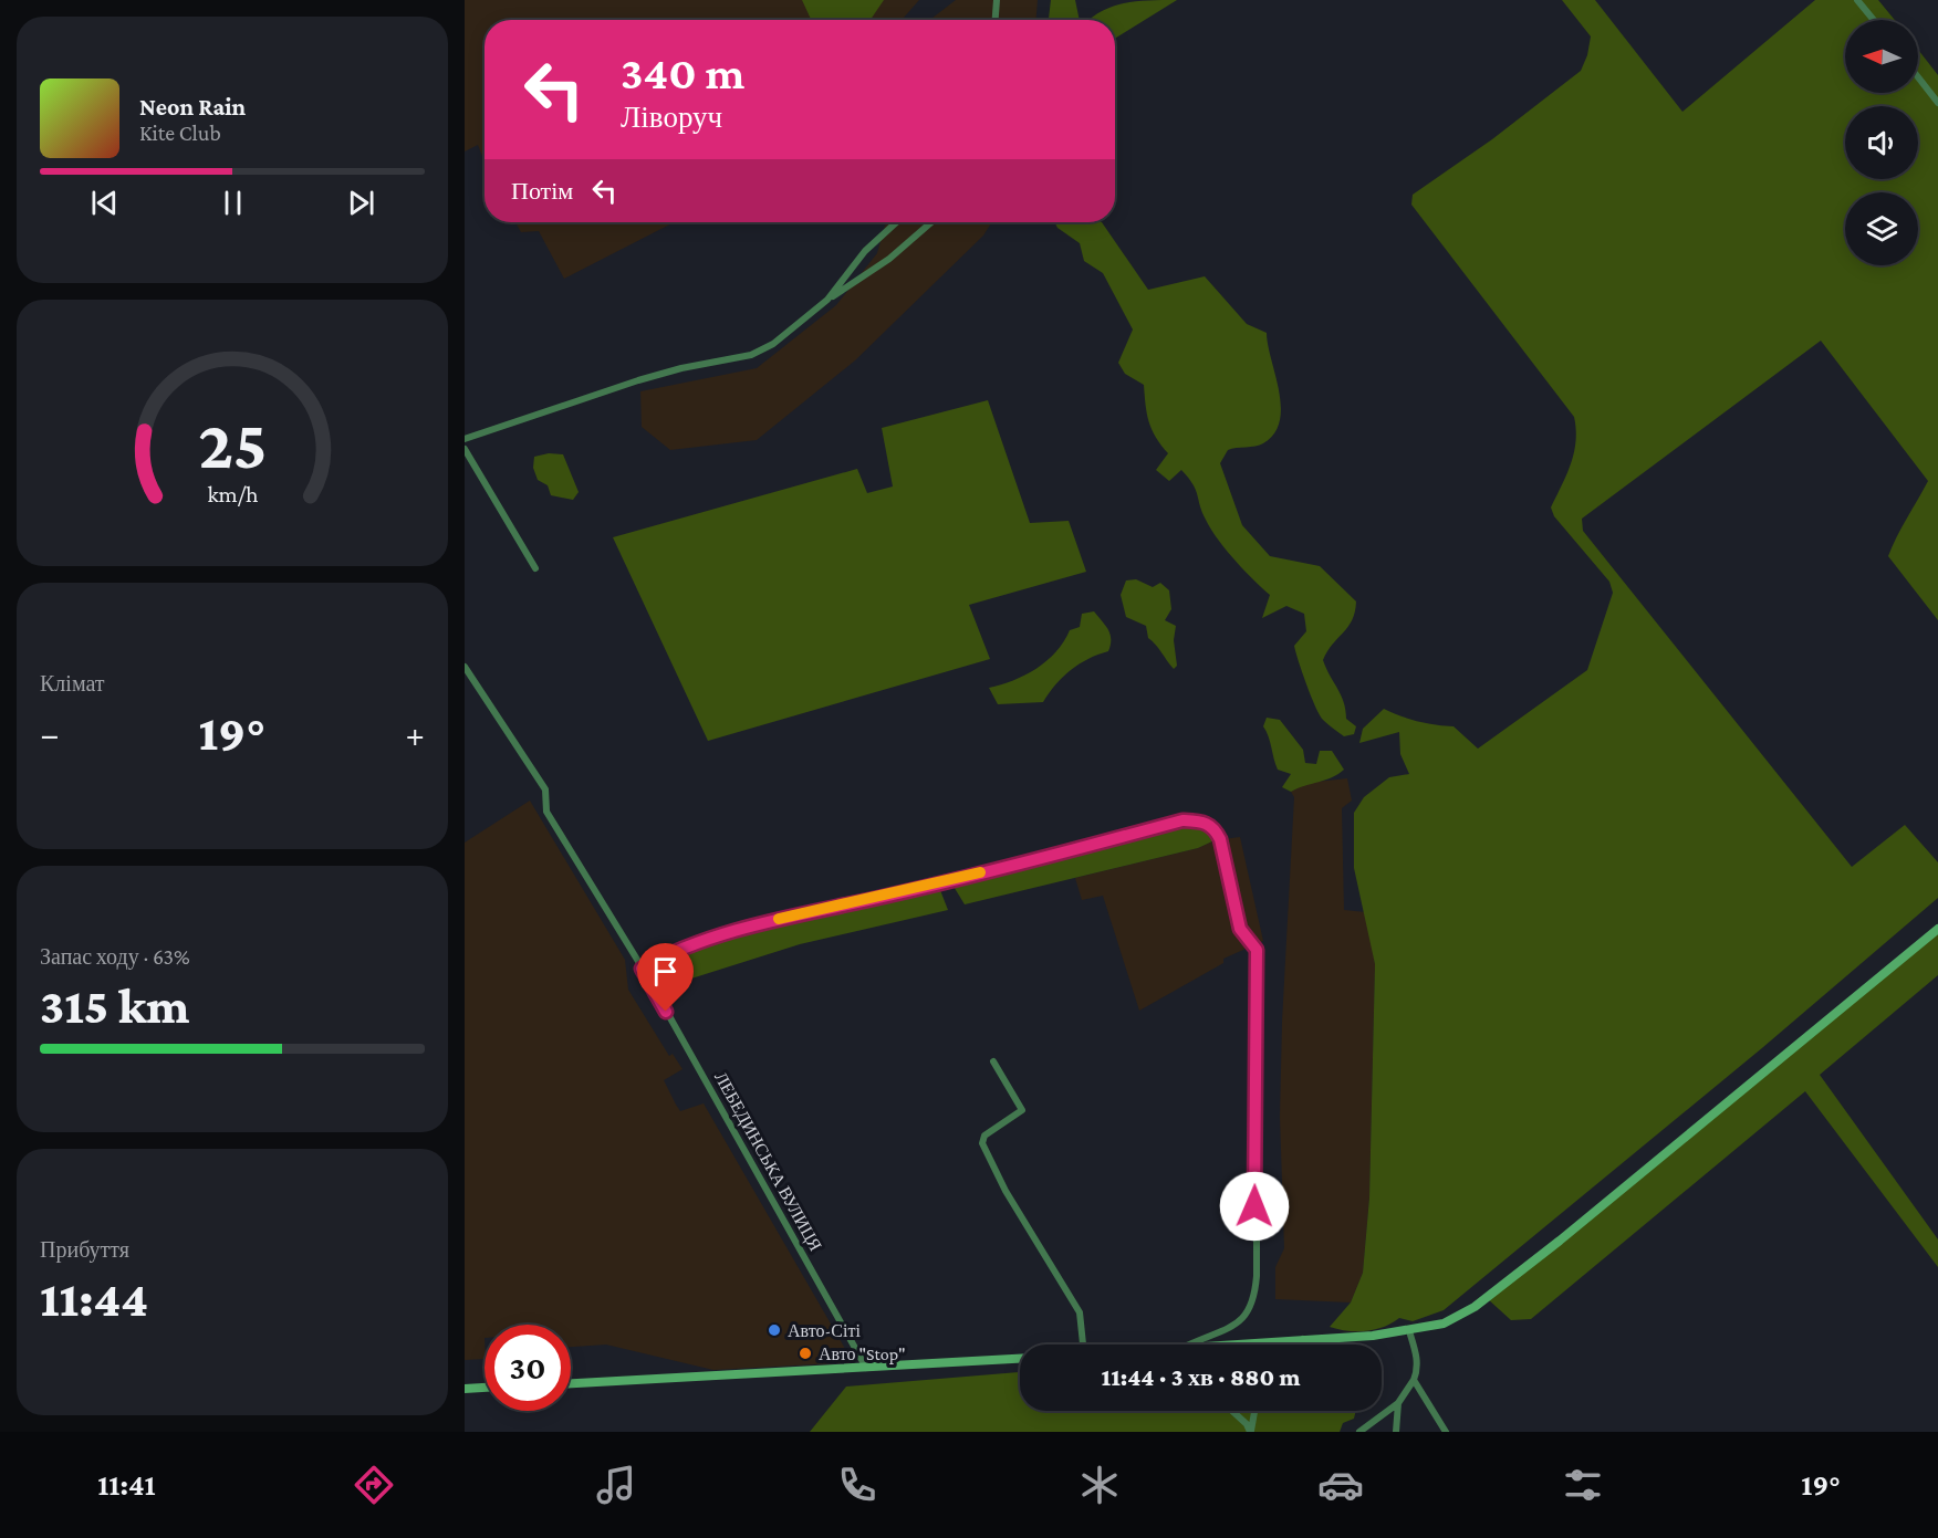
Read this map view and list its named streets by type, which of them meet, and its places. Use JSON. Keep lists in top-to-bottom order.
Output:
{
  "streets": {
    "street": ["ЛЕБЕДИНСЬКА ВУЛИЦЯ"]
  },
  "places": ["Авто-Сіті", "Авто \"Stop\""],
  "north": "left",
  "page": {
    "turn": ["340 m", "Ліворуч"],
    "song": ["Neon Rain", "Kite Club"],
    "then": "Потім",
    "tile": [
      "Клімат",
      ["Запас ходу · 63%", "315 km"],
      ["Прибуття", "11:44"]
    ],
    "heat": ["−", "19°", "+"],
    "limit": "30",
    "trip": "11:44 · 3 хв · 880 m",
    "tabs": ["11:41", "19°"],
    "gauge": ["25", "km/h"]
  }
}
